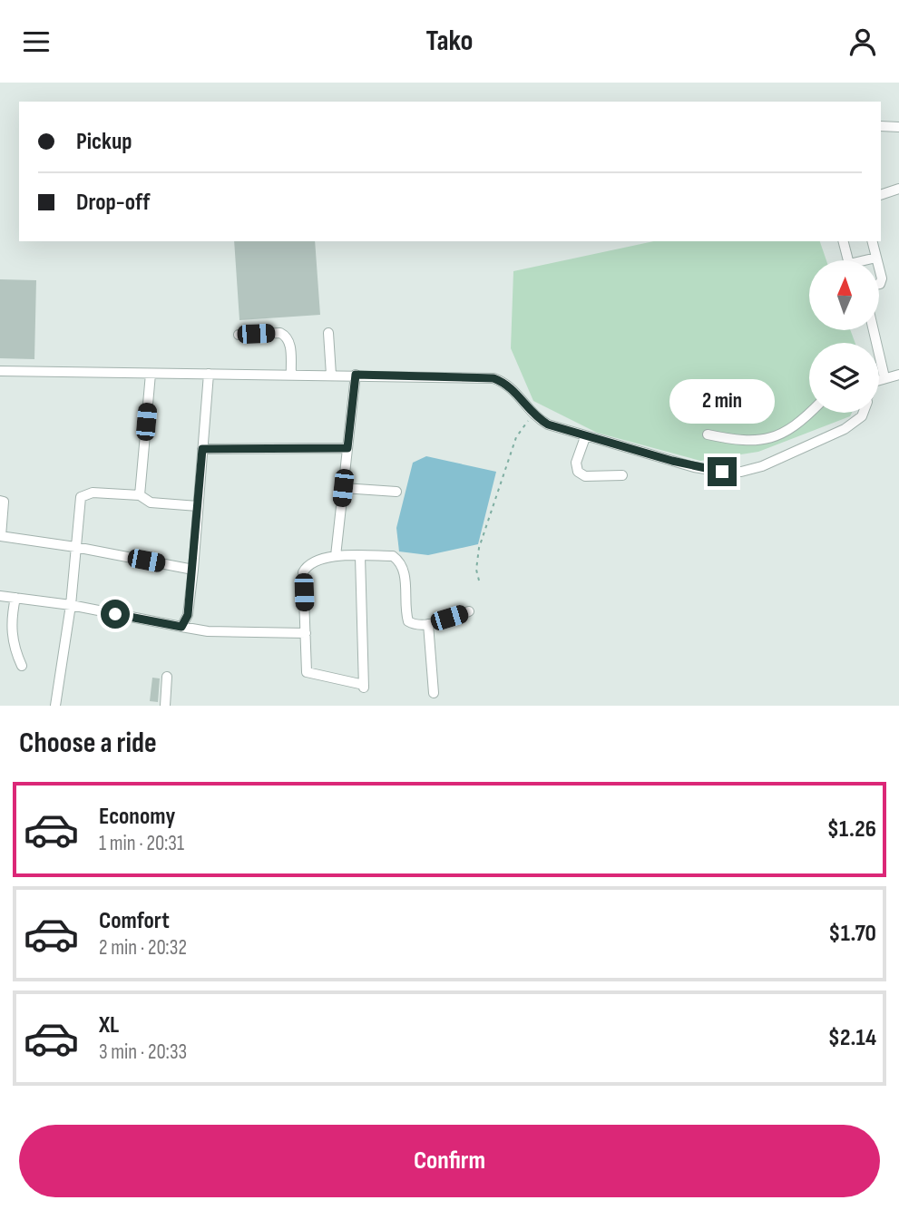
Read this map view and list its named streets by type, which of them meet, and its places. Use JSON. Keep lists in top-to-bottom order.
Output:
{
  "north": "top",
  "page": {
    "header": "Tako",
    "banner": ["Pickup", "Drop-off"],
    "bubble": "2 min",
    "heading": "Choose a ride",
    "list": [
      {
        "name": "Economy",
        "note": "1 min · 20:31",
        "value": "$1.26"
      },
      {
        "name": "Comfort",
        "note": "2 min · 20:32",
        "value": "$1.70"
      },
      {
        "name": "XL",
        "note": "3 min · 20:33",
        "value": "$2.14"
      }
    ],
    "buttons": "Confirm"
  }
}
